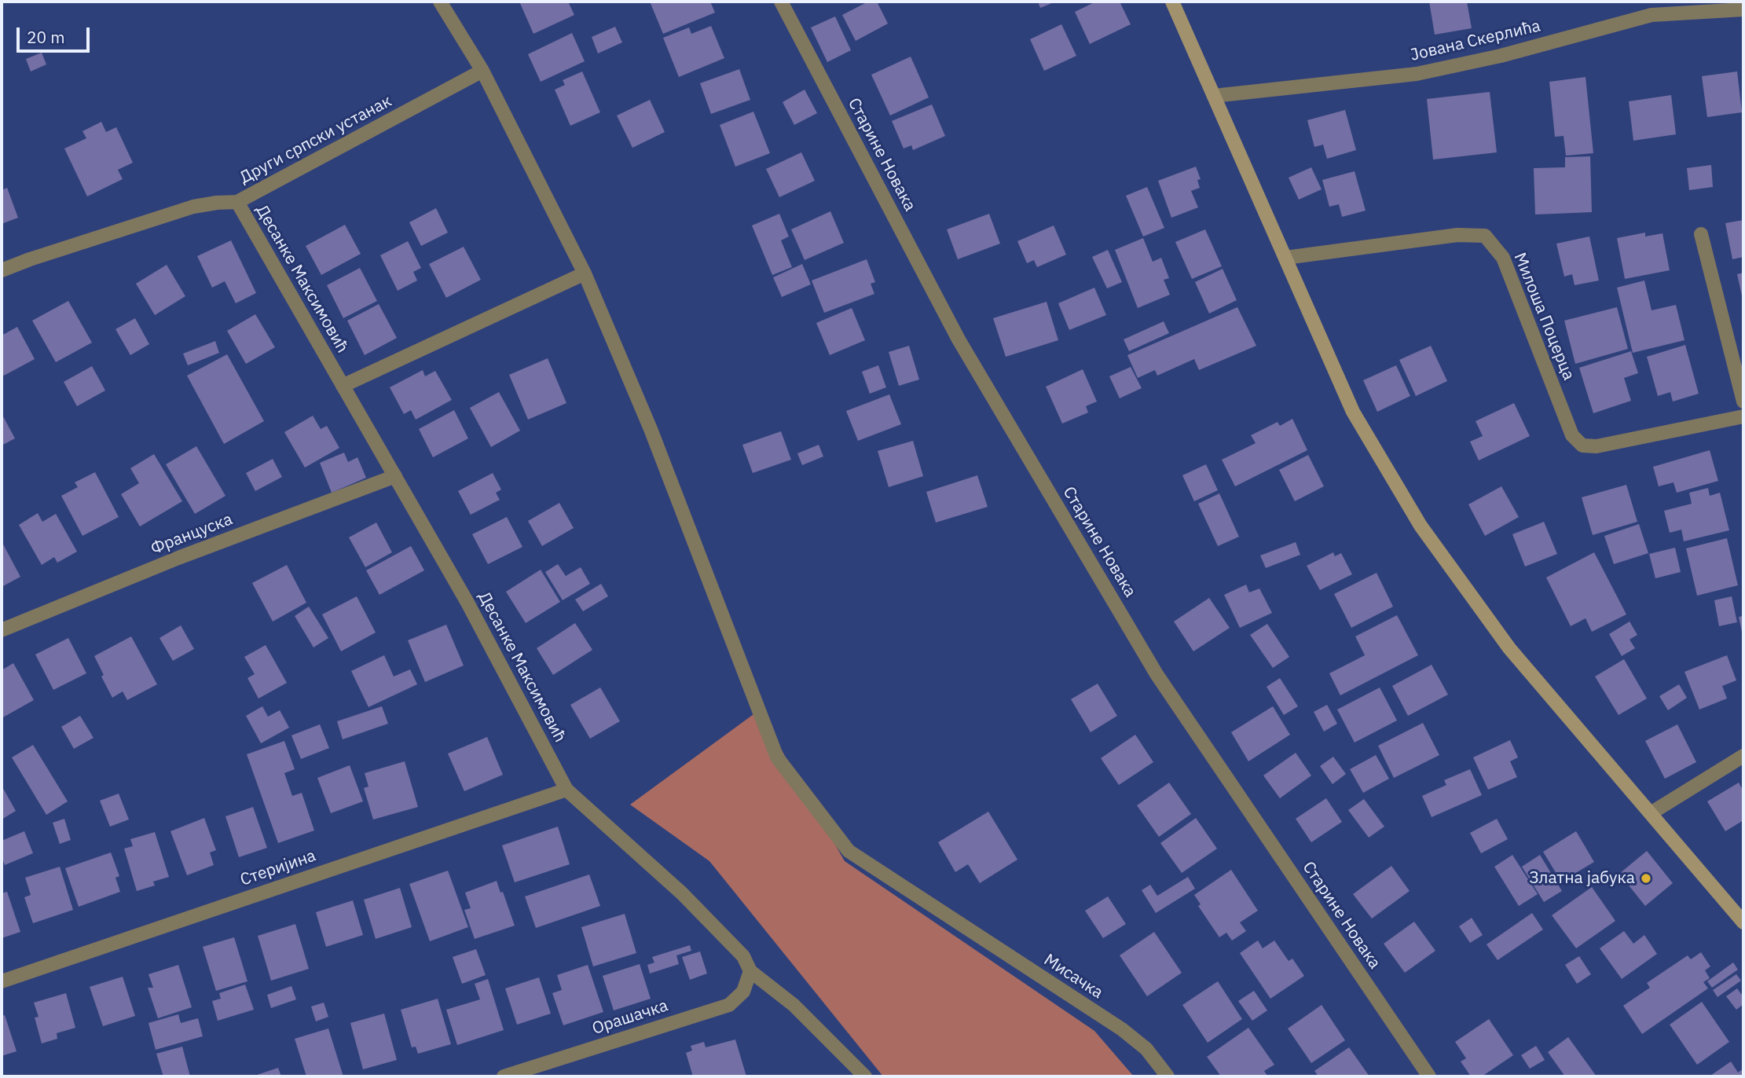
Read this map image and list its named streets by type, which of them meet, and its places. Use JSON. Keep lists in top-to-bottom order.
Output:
{
  "streets": {
    "street": [
      "Јована Скерлића",
      "Други српски устанак",
      "Старине Новака",
      "Десанке Максимовић",
      "Милоша Поцерца",
      "Француска",
      "Стеријина",
      "Мисачка",
      "Орашачка"
    ]
  },
  "crossings": [
    ["Други српски устанак", "Десанке Максимовић"],
    ["Други српски устанак", "Мисачка"],
    ["Десанке Максимовић", "Француска"],
    ["Десанке Максимовић", "Стеријина"],
    ["Десанке Максимовић", "Орашачка"]
  ],
  "places": ["Златна јабука"],
  "scale_bar": "20 m"
}
